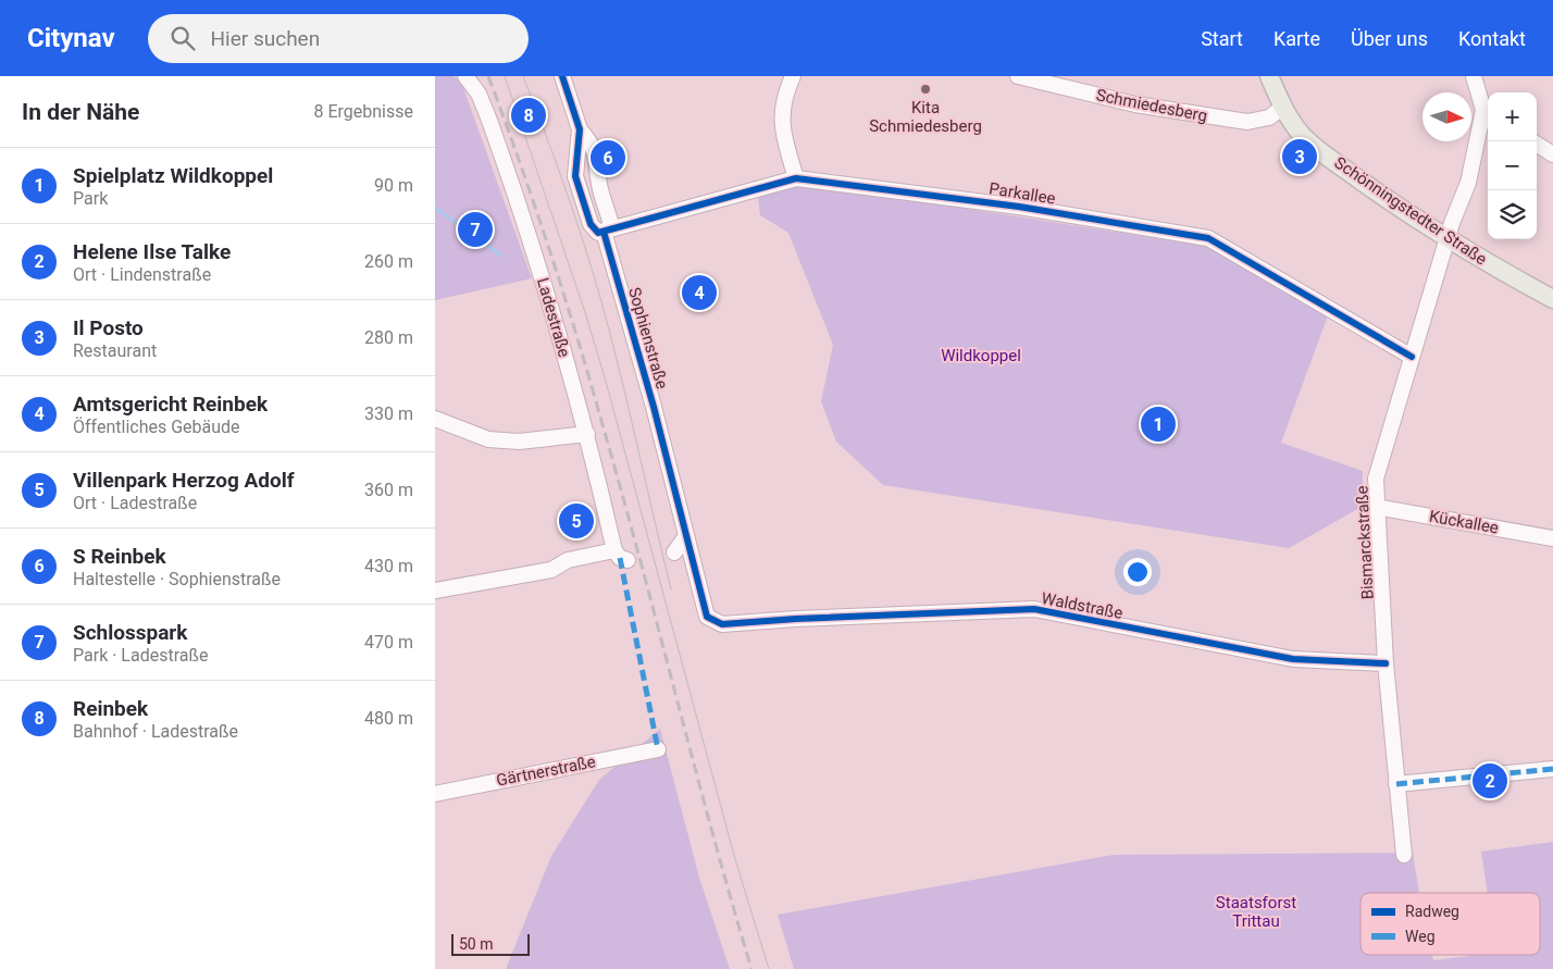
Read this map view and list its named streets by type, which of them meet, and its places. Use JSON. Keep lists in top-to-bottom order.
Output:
{
  "streets": {
    "main road": ["Schönningstedter Straße"],
    "street": [
      "Schmiedesberg",
      "Parkallee",
      "Ladestraße",
      "Sophienstraße",
      "Kückallee",
      "Bismarckstraße",
      "Waldstraße",
      "Gärtnerstraße"
    ]
  },
  "crossings": [
    ["Schmiedesberg", "Schönningstedter Straße"],
    ["Parkallee", "Sophienstraße"],
    ["Parkallee", "Bismarckstraße"],
    ["Schönningstedter Straße", "Bismarckstraße"],
    ["Sophienstraße", "Waldstraße"],
    ["Kückallee", "Bismarckstraße"],
    ["Bismarckstraße", "Waldstraße"]
  ],
  "parks": ["Wildkoppel", "Staatsforst Trittau"],
  "places": ["Kita Schmiedesberg"],
  "legend": ["Radweg", "Weg"],
  "scale_bar": "50 m",
  "north": "right",
  "page": {
    "header": "Citynav",
    "search": "Hier suchen",
    "nav": [
      "Start",
      "Karte",
      "Über uns",
      "Kontakt"
    ],
    "heading": ["In der Nähe", "8 Ergebnisse"],
    "map_buttons": ["+", "−"],
    "pins": [
      "8",
      "3",
      "6",
      "7",
      "4",
      "1",
      "5",
      "2"
    ],
    "list": [
      {
        "mark": "1",
        "name": "Spielplatz Wildkoppel",
        "note": "Park",
        "value": "90 m"
      },
      {
        "mark": "2",
        "name": "Helene Ilse Talke",
        "note": "Ort · Lindenstraße",
        "value": "260 m"
      },
      {
        "mark": "3",
        "name": "Il Posto",
        "note": "Restaurant",
        "value": "280 m"
      },
      {
        "mark": "4",
        "name": "Amtsgericht Reinbek",
        "note": "Öffentliches Gebäude",
        "value": "330 m"
      },
      {
        "mark": "5",
        "name": "Villenpark Herzog Adolf",
        "note": "Ort · Ladestraße",
        "value": "360 m"
      },
      {
        "mark": "6",
        "name": "S Reinbek",
        "note": "Haltestelle · Sophienstraße",
        "value": "430 m"
      },
      {
        "mark": "7",
        "name": "Schlosspark",
        "note": "Park · Ladestraße",
        "value": "470 m"
      },
      {
        "mark": "8",
        "name": "Reinbek",
        "note": "Bahnhof · Ladestraße",
        "value": "480 m"
      }
    ],
    "scale": "50 m"
  }
}
